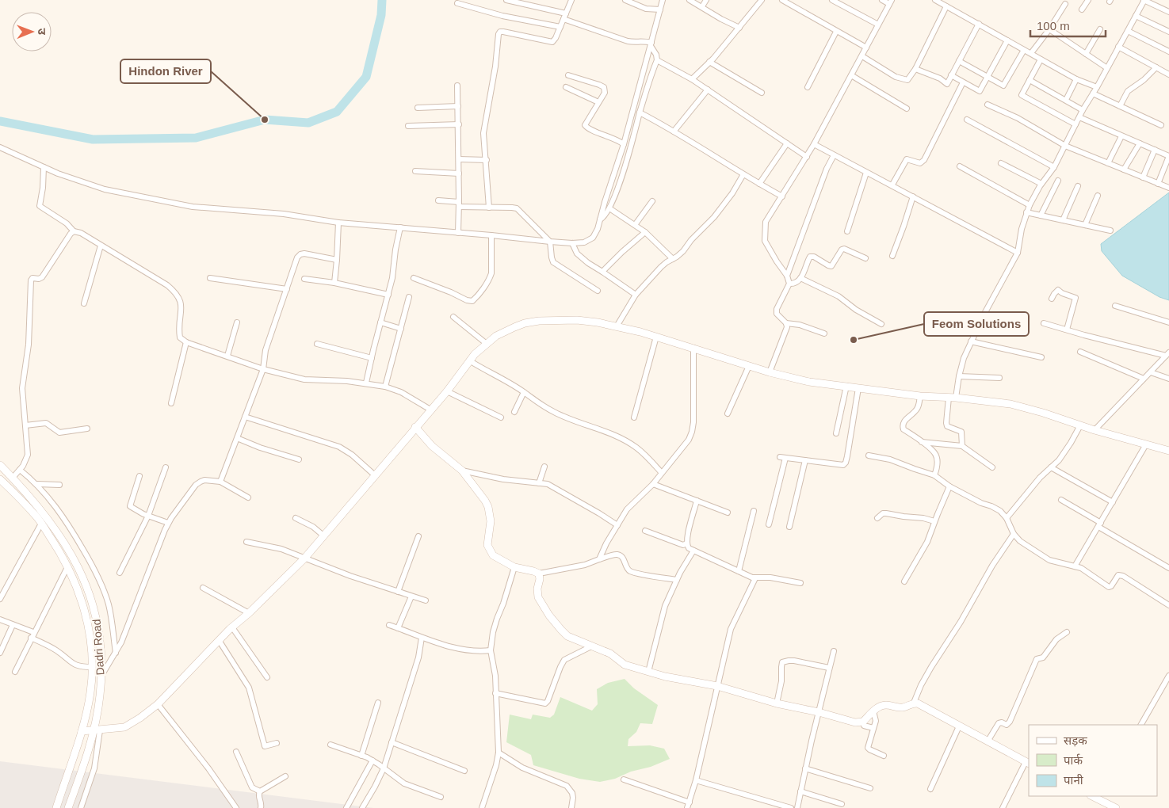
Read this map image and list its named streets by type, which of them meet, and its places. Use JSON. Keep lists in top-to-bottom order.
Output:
{
  "streets": {
    "street": ["Dadri Road"]
  },
  "places": ["Hindon River", "Feom Solutions"],
  "legend": ["सड़क", "पार्क", "पानी"],
  "scale_bar": "100 m",
  "north": "right"
}
